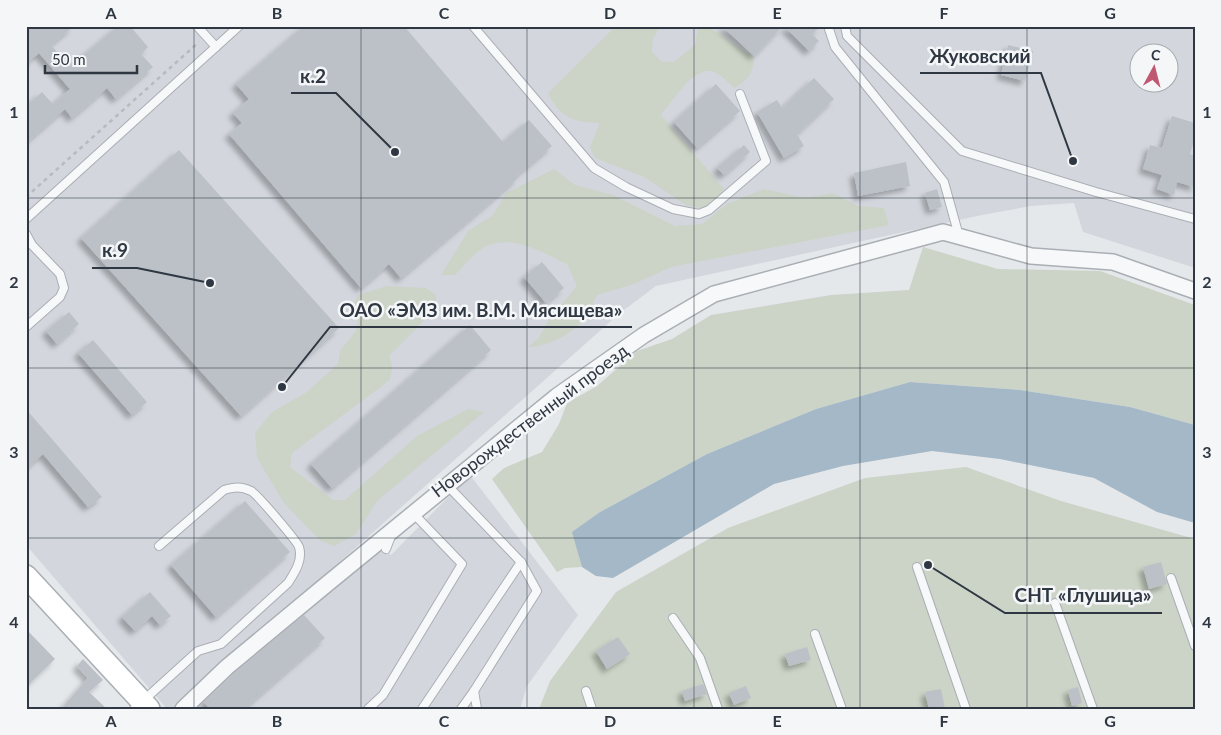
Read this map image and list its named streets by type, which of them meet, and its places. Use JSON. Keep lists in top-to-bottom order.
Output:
{
  "streets": {
    "street": ["Новорождественный проезд"]
  },
  "places": [
    "к.2",
    "Жуковский",
    "к.9",
    "ОАО «ЭМЗ им. В.М. Мясищева»",
    "СНТ «Глушица»"
  ],
  "scale_bar": "50 m",
  "north": "top",
  "grid": {
    "columns": [
      "A",
      "B",
      "C",
      "D",
      "E",
      "F",
      "G"
    ],
    "rows": [
      "1",
      "2",
      "3",
      "4"
    ]
  }
}
